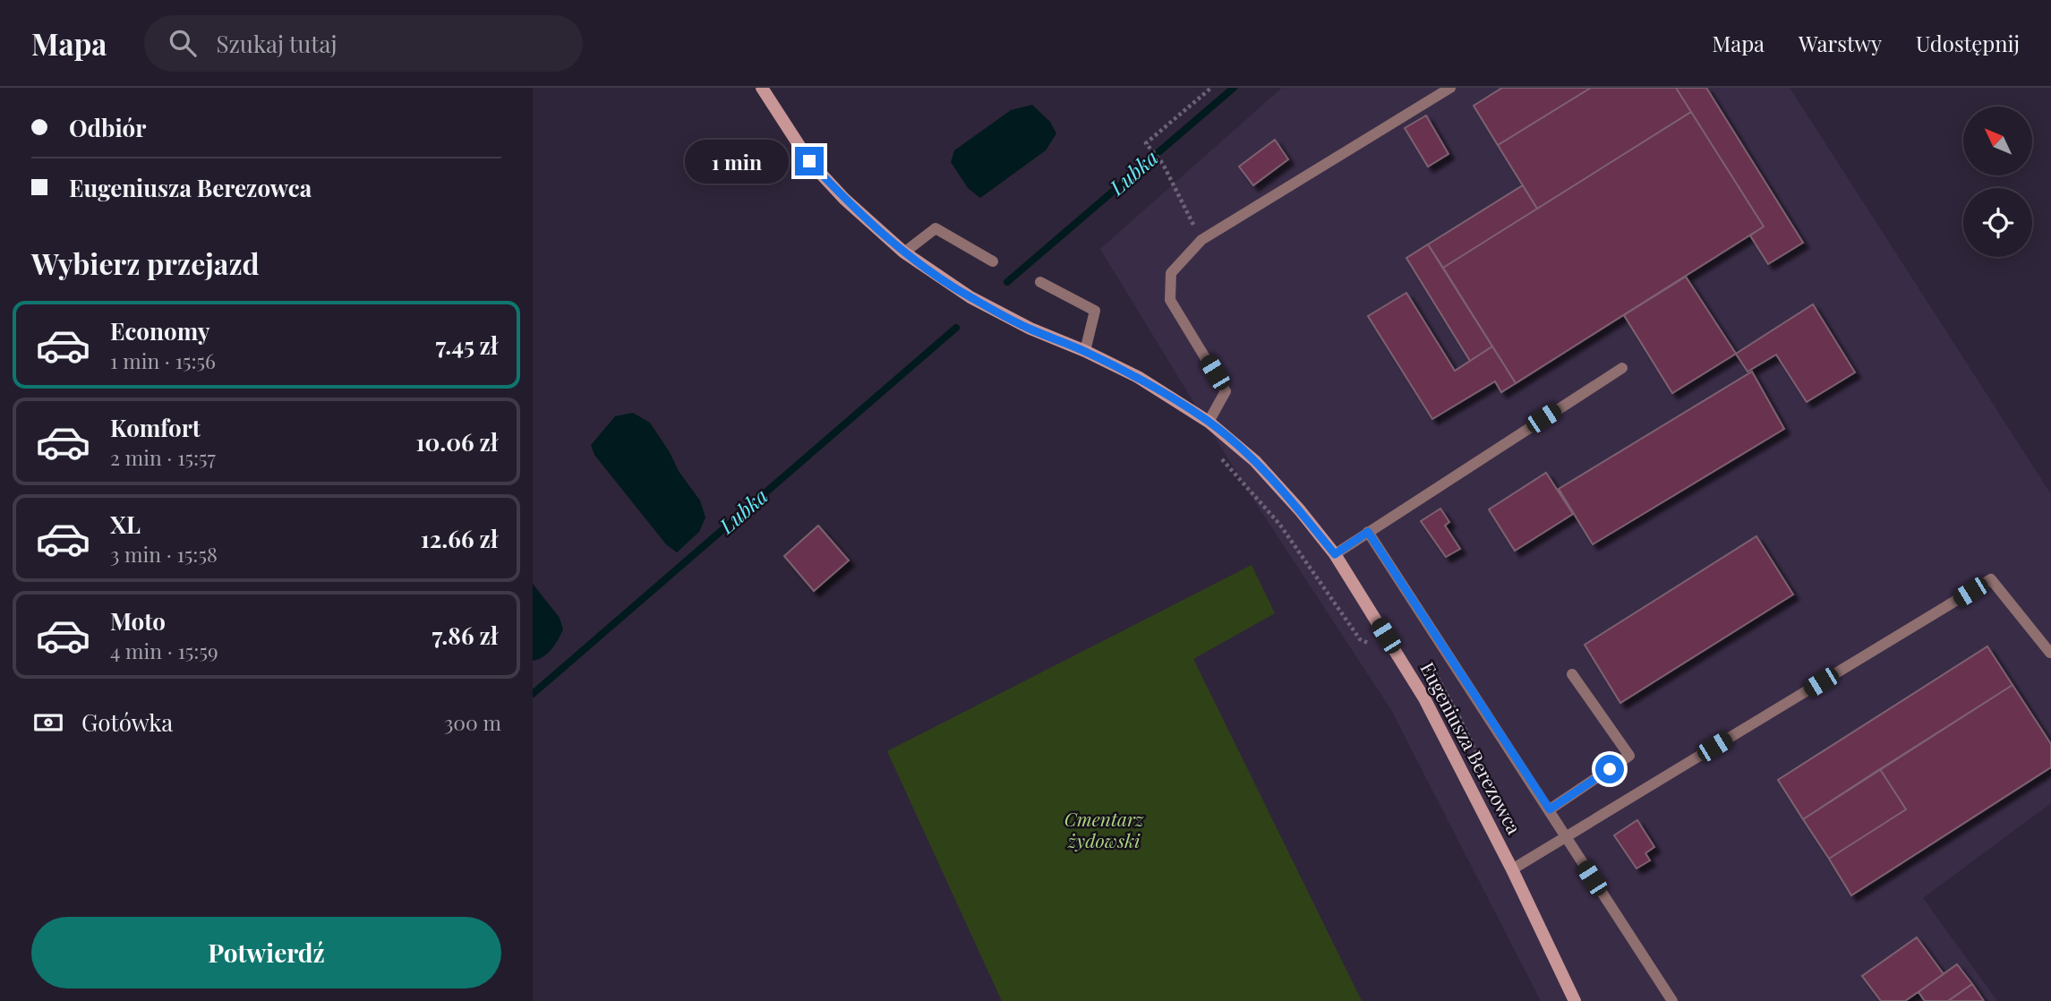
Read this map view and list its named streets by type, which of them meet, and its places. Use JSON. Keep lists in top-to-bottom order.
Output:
{
  "streets": {
    "street": ["Eugeniusza Berezowca"]
  },
  "water": ["Lubka"],
  "parks": ["Cmentarz żydowski"],
  "north": "top left",
  "page": {
    "header": "Mapa",
    "search": "Szukaj tutaj",
    "nav": ["Mapa", "Warstwy", "Udostępnij"],
    "banner": ["Odbiór", "Eugeniusza Berezowca"],
    "bubble": "1 min",
    "heading": "Wybierz przejazd",
    "list": [
      {
        "name": "Economy",
        "note": "1 min · 15:56",
        "value": "7.45 zł"
      },
      {
        "name": "Komfort",
        "note": "2 min · 15:57",
        "value": "10.06 zł"
      },
      {
        "name": "XL",
        "note": "3 min · 15:58",
        "value": "12.66 zł"
      },
      {
        "name": "Moto",
        "note": "4 min · 15:59",
        "value": "7.86 zł"
      }
    ],
    "pay": ["Gotówka", "300 m"],
    "buttons": "Potwierdź"
  }
}
